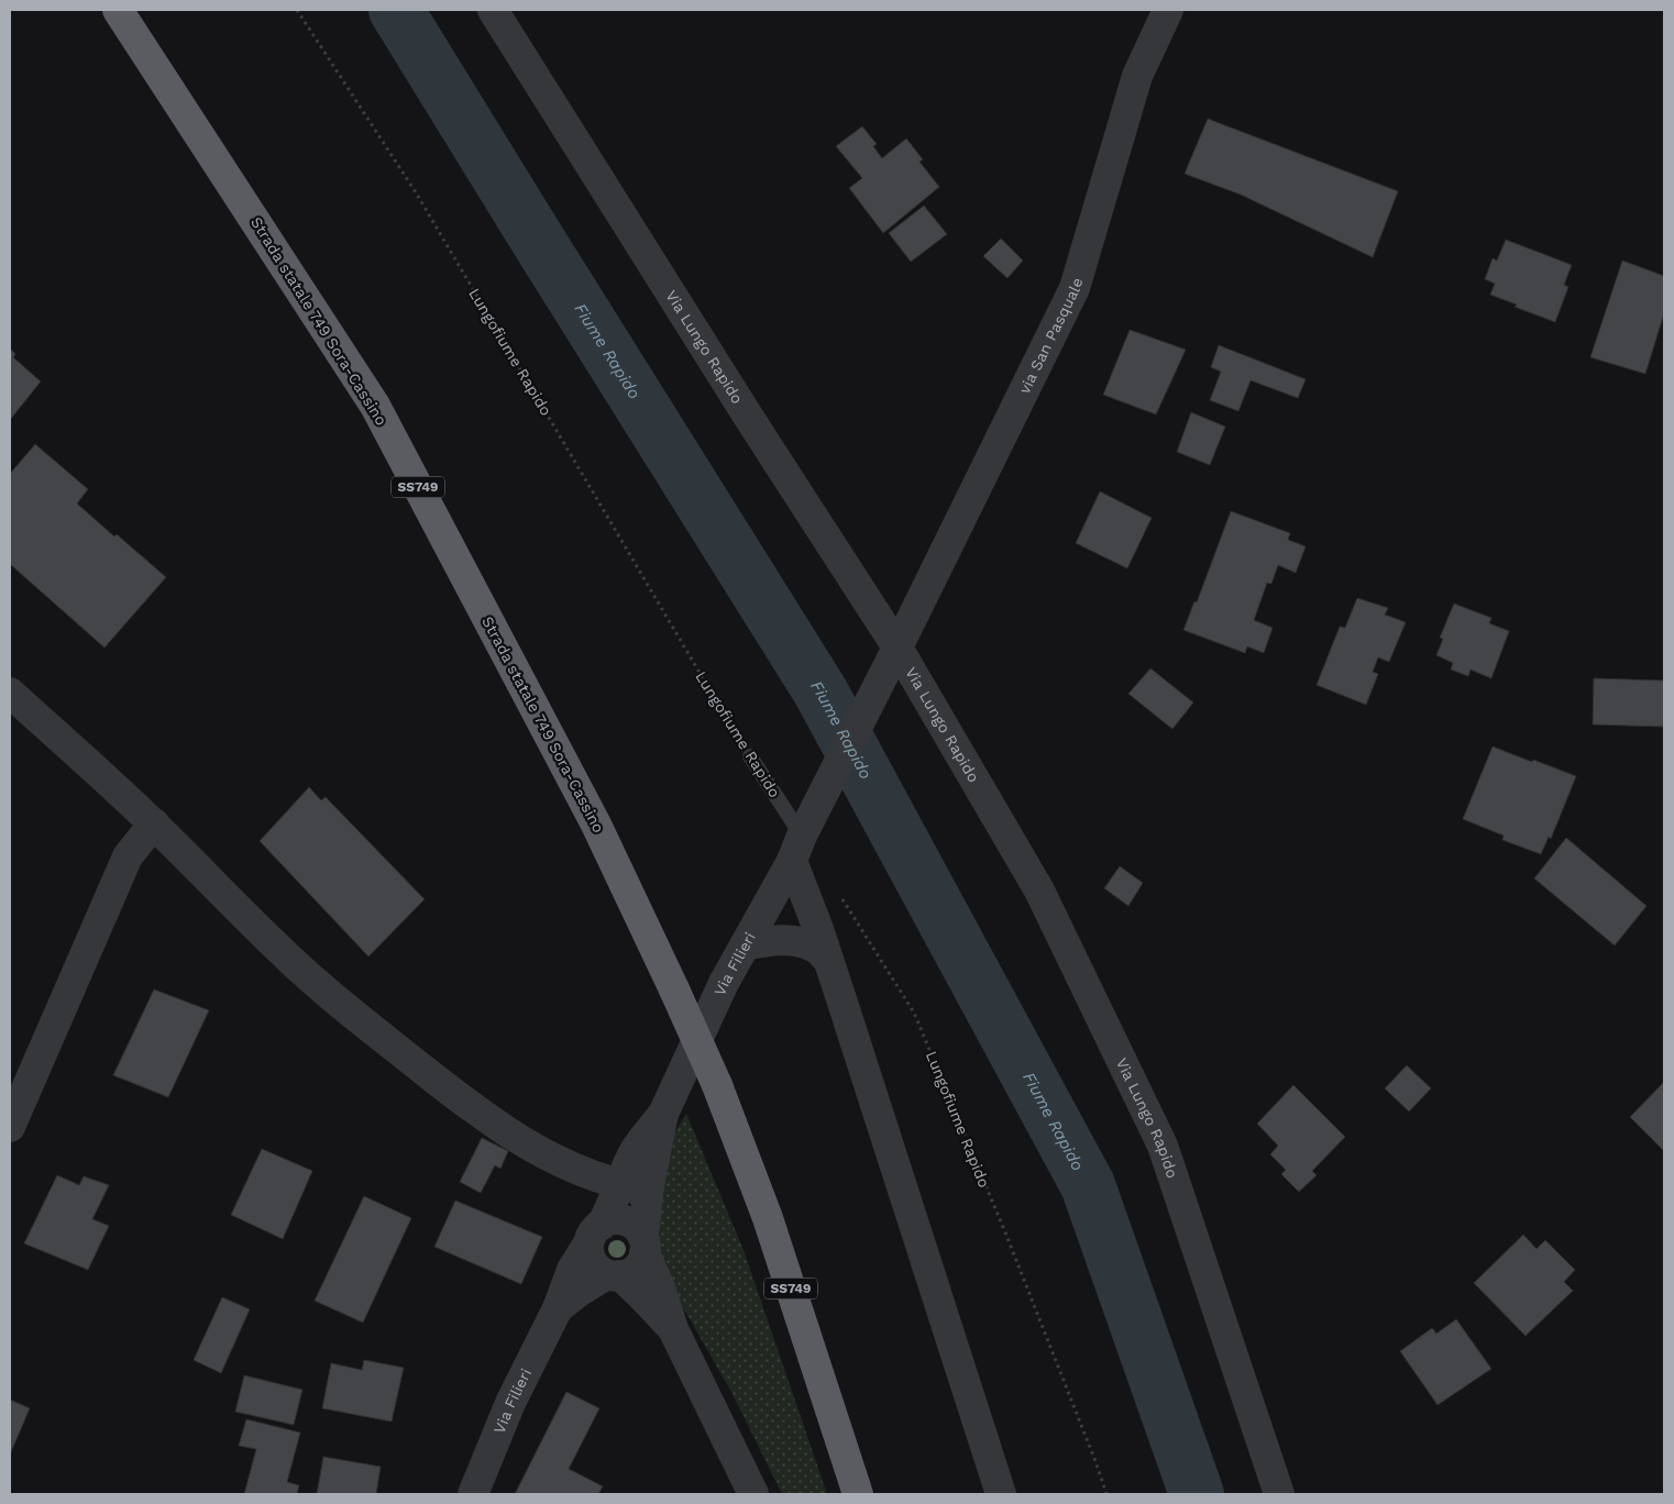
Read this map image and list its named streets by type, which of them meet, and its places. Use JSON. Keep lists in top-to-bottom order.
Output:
{
  "streets": {
    "highway": ["Strada statale 749 Sora-Cassino", "SS749"],
    "street": ["via San Pasquale", "Via Lungo Rapido", "Via Filieri"],
    "lane": ["Lungofiume Rapido"]
  },
  "crossings": [
    ["via San Pasquale", "Via Lungo Rapido"],
    ["via San Pasquale", "Lungofiume Rapido"],
    ["via San Pasquale", "Via Filieri"],
    ["Lungofiume Rapido", "Via Filieri"]
  ],
  "water": ["Fiume Rapido"]
}
